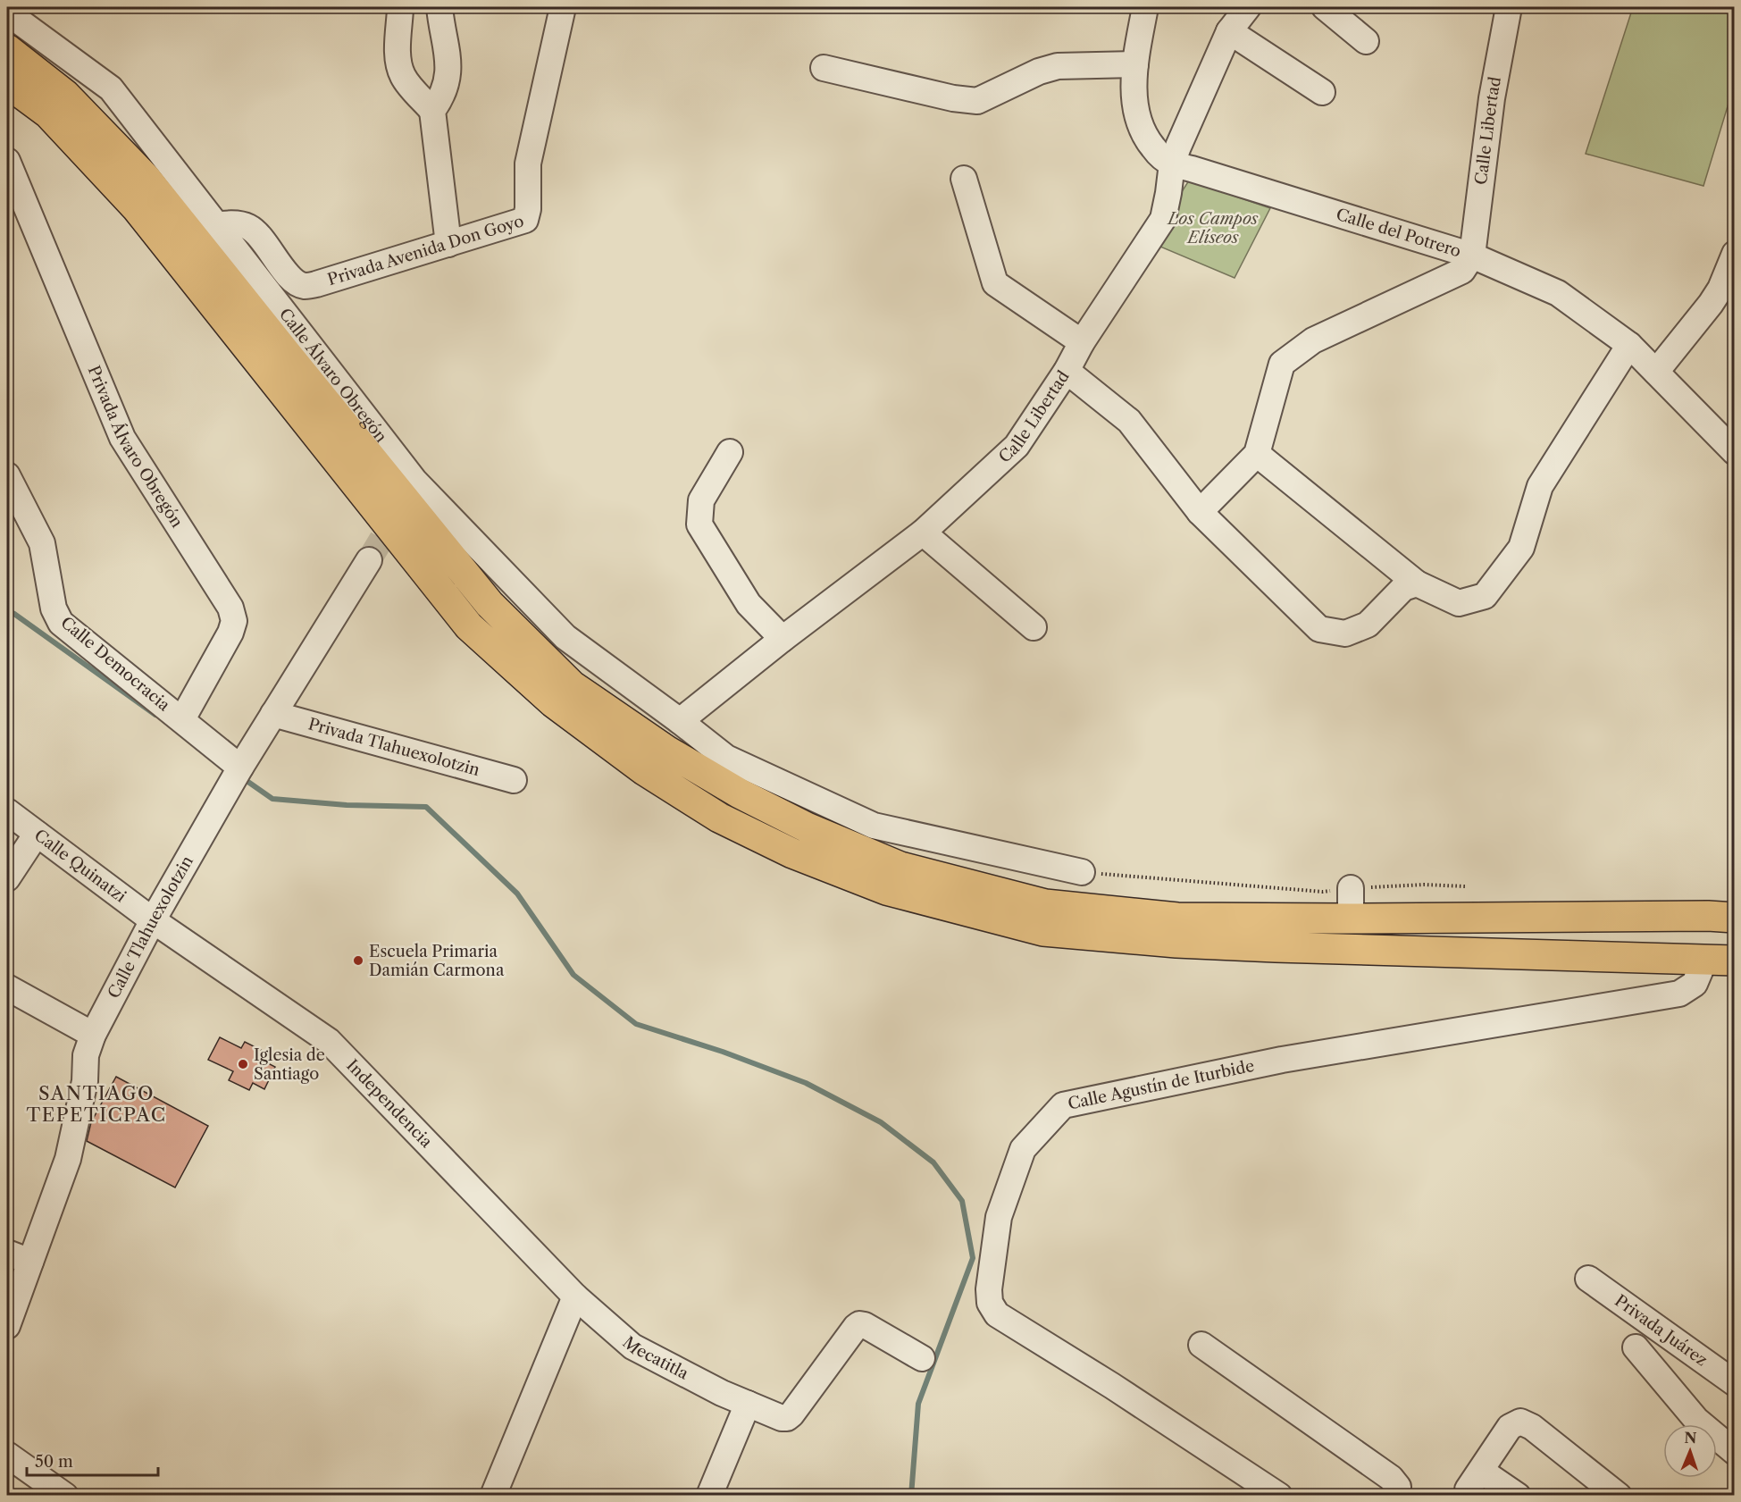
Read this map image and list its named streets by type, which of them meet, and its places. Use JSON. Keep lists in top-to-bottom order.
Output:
{
  "streets": {
    "street": [
      "Calle Libertad",
      "Calle del Potrero",
      "Privada Avenida Don Goyo",
      "Calle Álvaro Obregón",
      "Privada Álvaro Obregón",
      "Calle Democracia",
      "Privada Tlahuexolotzin",
      "Calle Quinatzi",
      "Calle Tlahuexolotzin",
      "Calle Agustín de Iturbide",
      "Independencia",
      "Privada Juárez",
      "Mecatitla"
    ]
  },
  "crossings": [
    ["Calle Libertad", "Calle del Potrero"],
    ["Calle Libertad", "Calle Álvaro Obregón"],
    ["Privada Avenida Don Goyo", "Calle Álvaro Obregón"],
    ["Privada Álvaro Obregón", "Calle Democracia"],
    ["Calle Democracia", "Calle Tlahuexolotzin"],
    ["Privada Tlahuexolotzin", "Calle Tlahuexolotzin"],
    ["Calle Quinatzi", "Calle Tlahuexolotzin"],
    ["Calle Quinatzi", "Independencia"],
    ["Calle Tlahuexolotzin", "Independencia"],
    ["Independencia", "Mecatitla"]
  ],
  "districts": ["SANTIAGO TEPETICPAC"],
  "parks": ["Los Campos Elíseos"],
  "places": ["Escuela Primaria Damián Carmona", "Iglesia de Santiago"],
  "scale_bar": "50 m",
  "north": "top"
}
